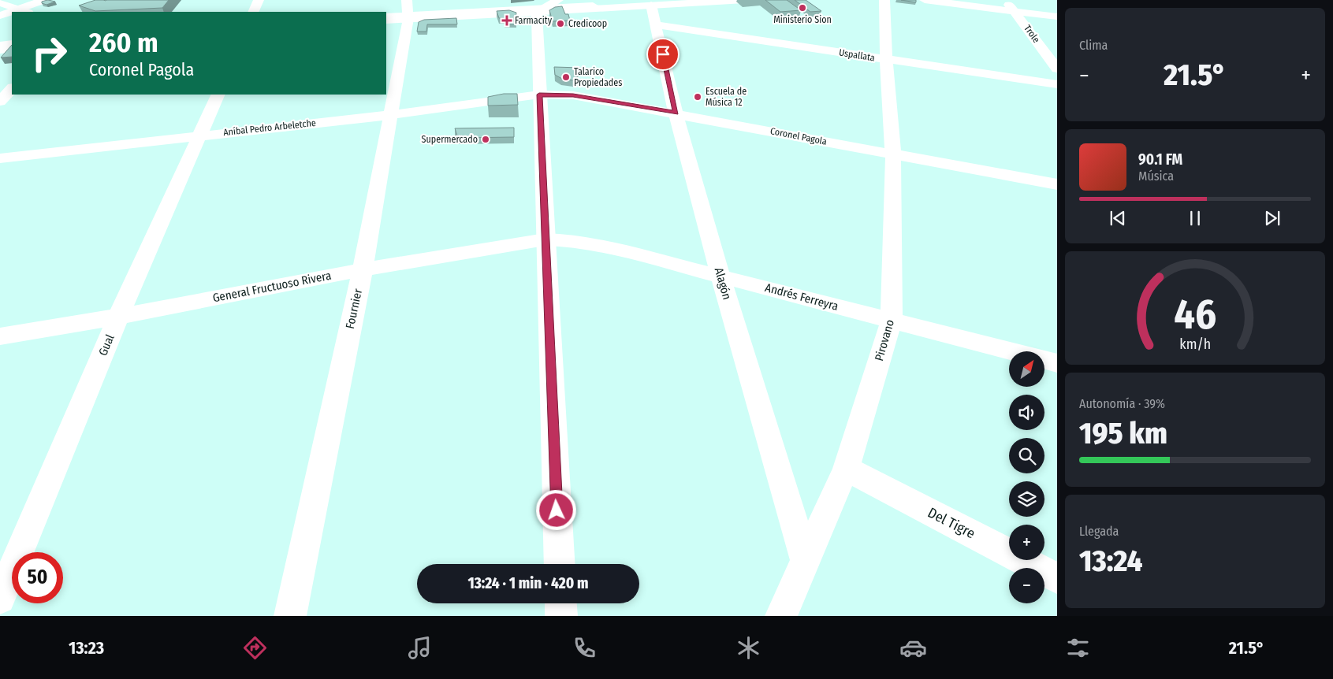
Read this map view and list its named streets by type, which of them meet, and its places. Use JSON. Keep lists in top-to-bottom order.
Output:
{
  "streets": {
    "street": [
      "Trole",
      "Uspallata",
      "Aníbal Pedro Arbeletche",
      "Coronel Pagola",
      "Alagón",
      "General Fructuoso Rivera",
      "Andrés Ferreyra",
      "Fournier",
      "Pirovano",
      "Gual",
      "Del Tigre"
    ]
  },
  "crossings": [
    ["Uspallata", "Alagón"],
    ["Uspallata", "Pirovano"],
    ["Aníbal Pedro Arbeletche", "Coronel Pagola"],
    ["Aníbal Pedro Arbeletche", "Fournier"],
    ["Aníbal Pedro Arbeletche", "Gual"],
    ["Coronel Pagola", "Alagón"],
    ["Coronel Pagola", "Pirovano"],
    ["Alagón", "Andrés Ferreyra"],
    ["Alagón", "Pirovano"],
    ["General Fructuoso Rivera", "Andrés Ferreyra"],
    ["General Fructuoso Rivera", "Fournier"],
    ["General Fructuoso Rivera", "Gual"],
    ["Andrés Ferreyra", "Pirovano"],
    ["Pirovano", "Del Tigre"]
  ],
  "places": {
    "other": [
      "Ministerio Sion",
      "Credicoop",
      "Talarico Propiedades",
      "Escuela de Música 12",
      "Supermercado"
    ],
    "health": ["Farmacity"]
  },
  "north": "top right",
  "page": {
    "tile": [
      "Clima",
      ["Autonomía · 39%", "195 km"],
      ["Llegada", "13:24"]
    ],
    "turn": ["260 m", "Coronel Pagola"],
    "heat": ["−", "21.5°", "+"],
    "song": ["90.1 FM", "Música"],
    "map_buttons": ["+", "−"],
    "limit": "50",
    "trip": "13:24 · 1 min · 420 m",
    "tabs": ["13:23", "21.5°"],
    "gauge": ["46", "km/h"]
  }
}
